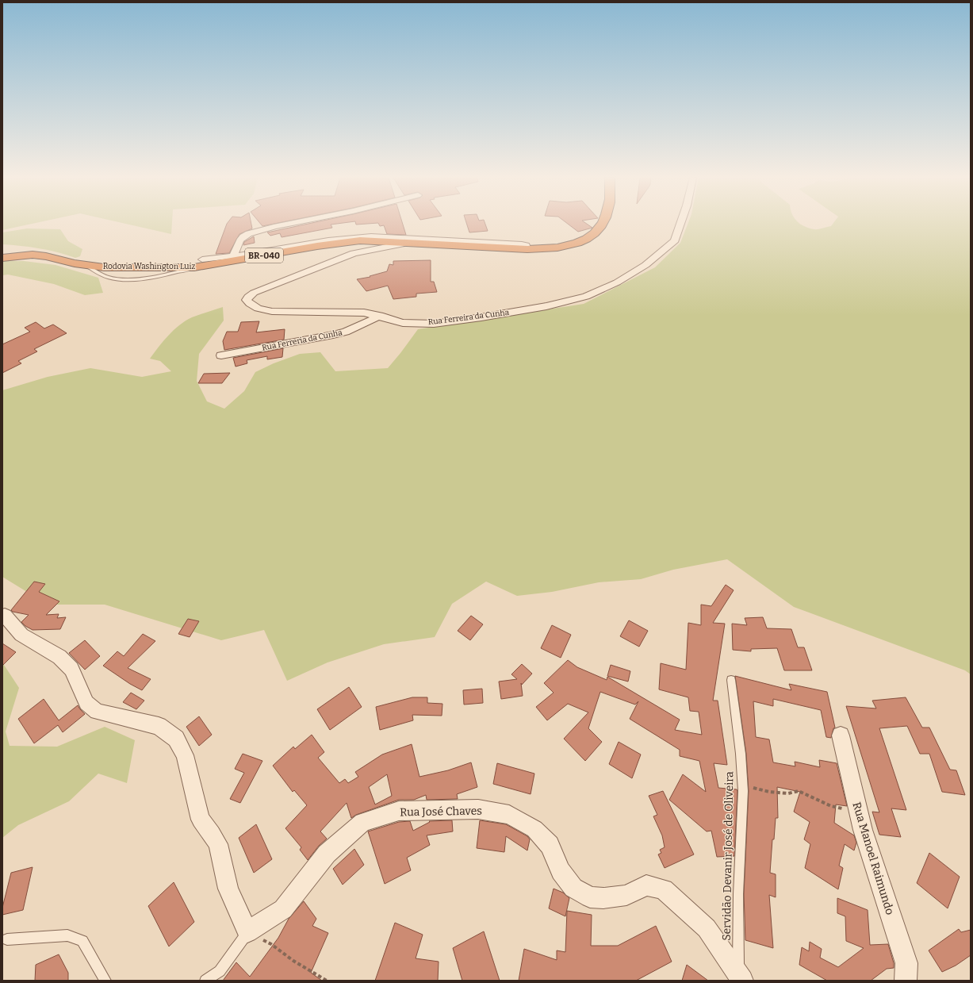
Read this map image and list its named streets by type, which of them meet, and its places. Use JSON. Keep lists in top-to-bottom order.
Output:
{
  "streets": {
    "highway": ["BR-040", "Rodovia Washington Luiz"],
    "street": [
      "Rua Ferreira da Cunha",
      "Rua Ferreria da Cunha",
      "Rua José Chaves",
      "Rua Manoel Raimundo"
    ],
    "lane": ["Servidão Devanir José de Oliveira"]
  },
  "crossings": [
    ["Rodovia Washington Luiz", "Rua Ferreira da Cunha"],
    ["Rua Ferreira da Cunha", "Rua Ferreria da Cunha"],
    ["Rua José Chaves", "Servidão Devanir José de Oliveira"]
  ]
}
